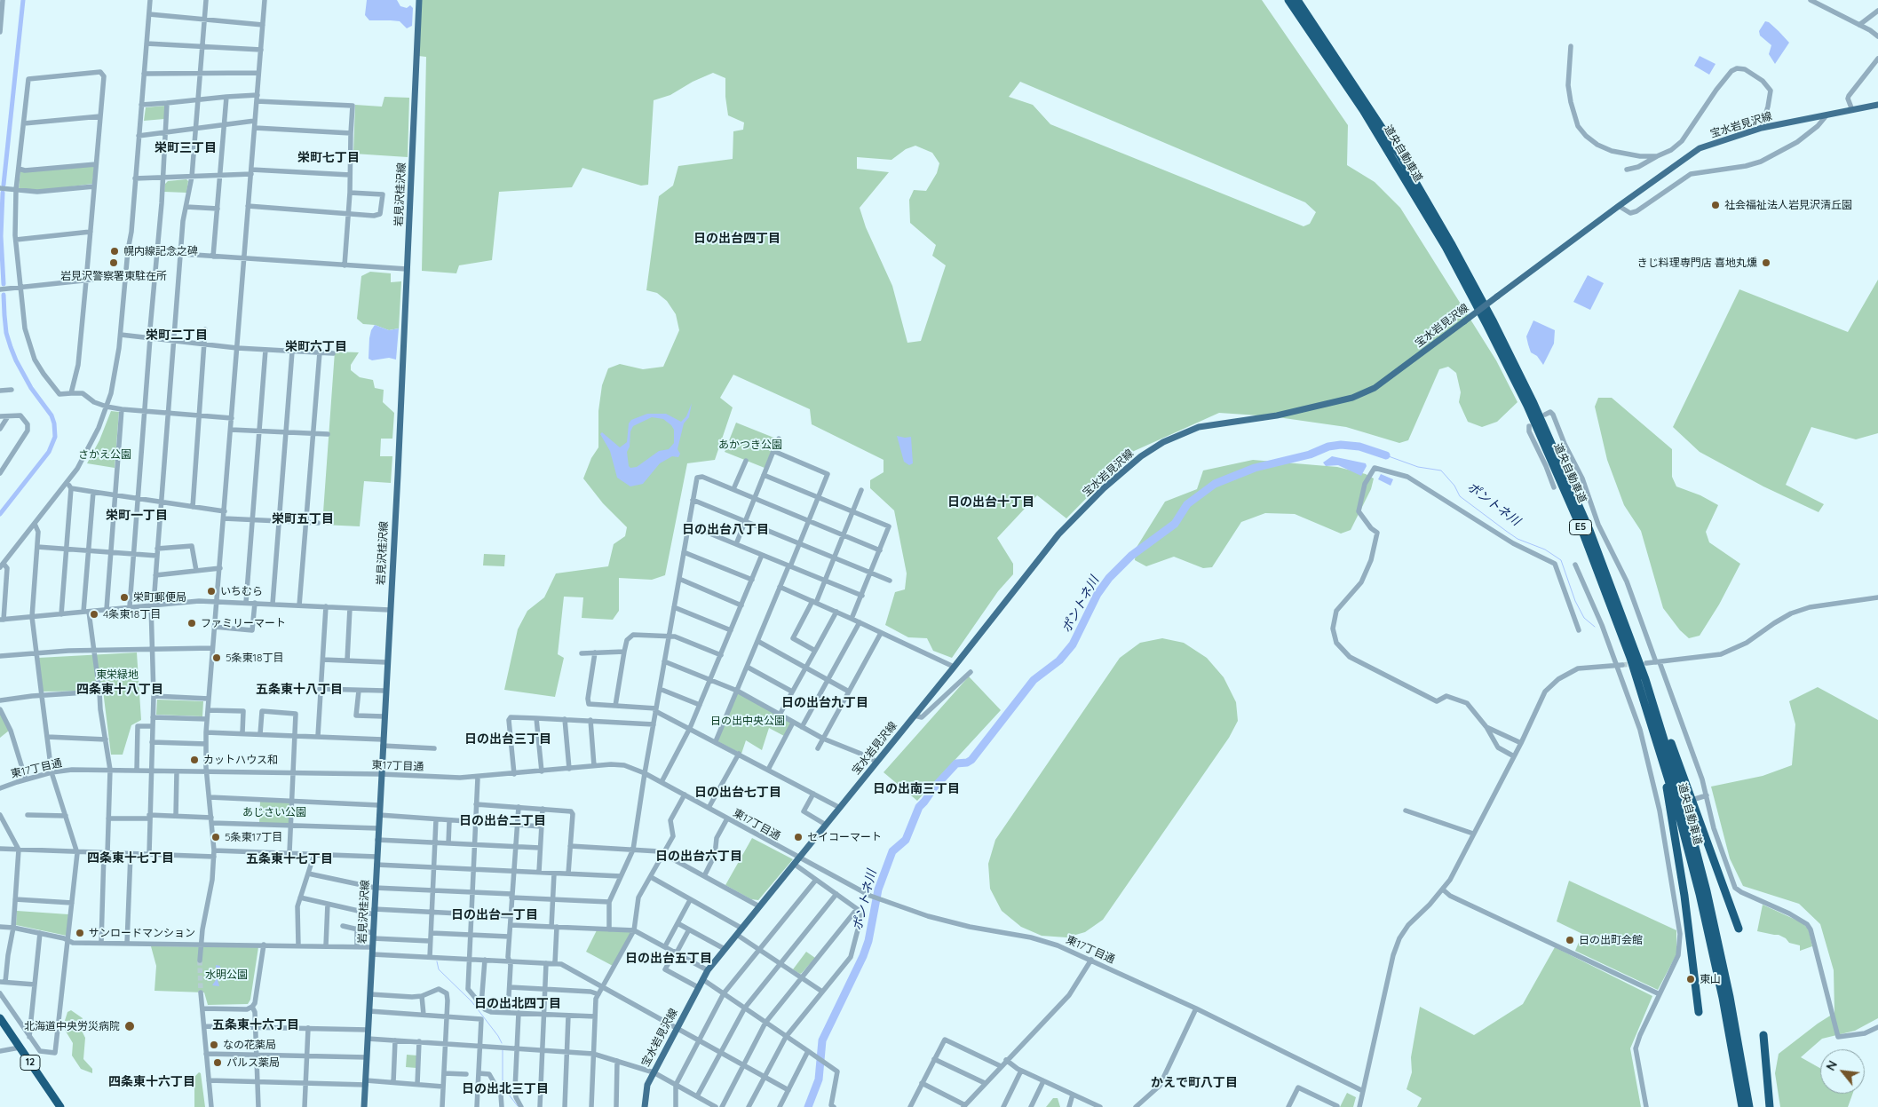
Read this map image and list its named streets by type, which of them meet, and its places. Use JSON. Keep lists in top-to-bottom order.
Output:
{
  "streets": {
    "highway": ["道央自動車道", "E5", "12"],
    "main road": ["宝水岩見沢線", "岩見沢桂沢線"],
    "street": ["東17丁目通"]
  },
  "crossings": [
    ["宝水岩見沢線", "東17丁目通"],
    ["岩見沢桂沢線", "東17丁目通"]
  ],
  "districts": [
    "栄町三丁目",
    "栄町七丁目",
    "日の出台四丁目",
    "栄町二丁目",
    "栄町六丁目",
    "日の出台十丁目",
    "栄町一丁目",
    "栄町五丁目",
    "日の出台八丁目",
    "四条東十八丁目",
    "五条東十八丁目",
    "日の出台九丁目",
    "日の出台三丁目",
    "日の出南三丁目",
    "日の出台七丁目",
    "日の出台二丁目",
    "日の出台六丁目",
    "四条東十七丁目",
    "五条東十七丁目",
    "日の出台一丁目",
    "日の出台五丁目",
    "日の出北四丁目",
    "五条東十六丁目",
    "四条東十六丁目",
    "かえで町八丁目",
    "日の出北三丁目"
  ],
  "water": ["ポントネ川"],
  "parks": [
    "あかつき公園",
    "さかえ公園",
    "東栄緑地",
    "日の出中央公園",
    "あじさい公園",
    "水明公園"
  ],
  "places": [
    "社会福祉法人岩見沢清丘園",
    "幌内線記念之碑",
    "岩見沢警察署東駐在所",
    "きじ料理専門店 喜地丸燻",
    "いちむら",
    "栄町郵便局",
    "4条東18丁目",
    "ファミリーマート",
    "5条東18丁目",
    "カットハウス和",
    "5条東17丁目",
    "セイコーマート",
    "サンロードマンション",
    "日の出町会館",
    "東山",
    "北海道中央労災病院",
    "なの花薬局",
    "パルス薬局"
  ],
  "north": "top left"
}
